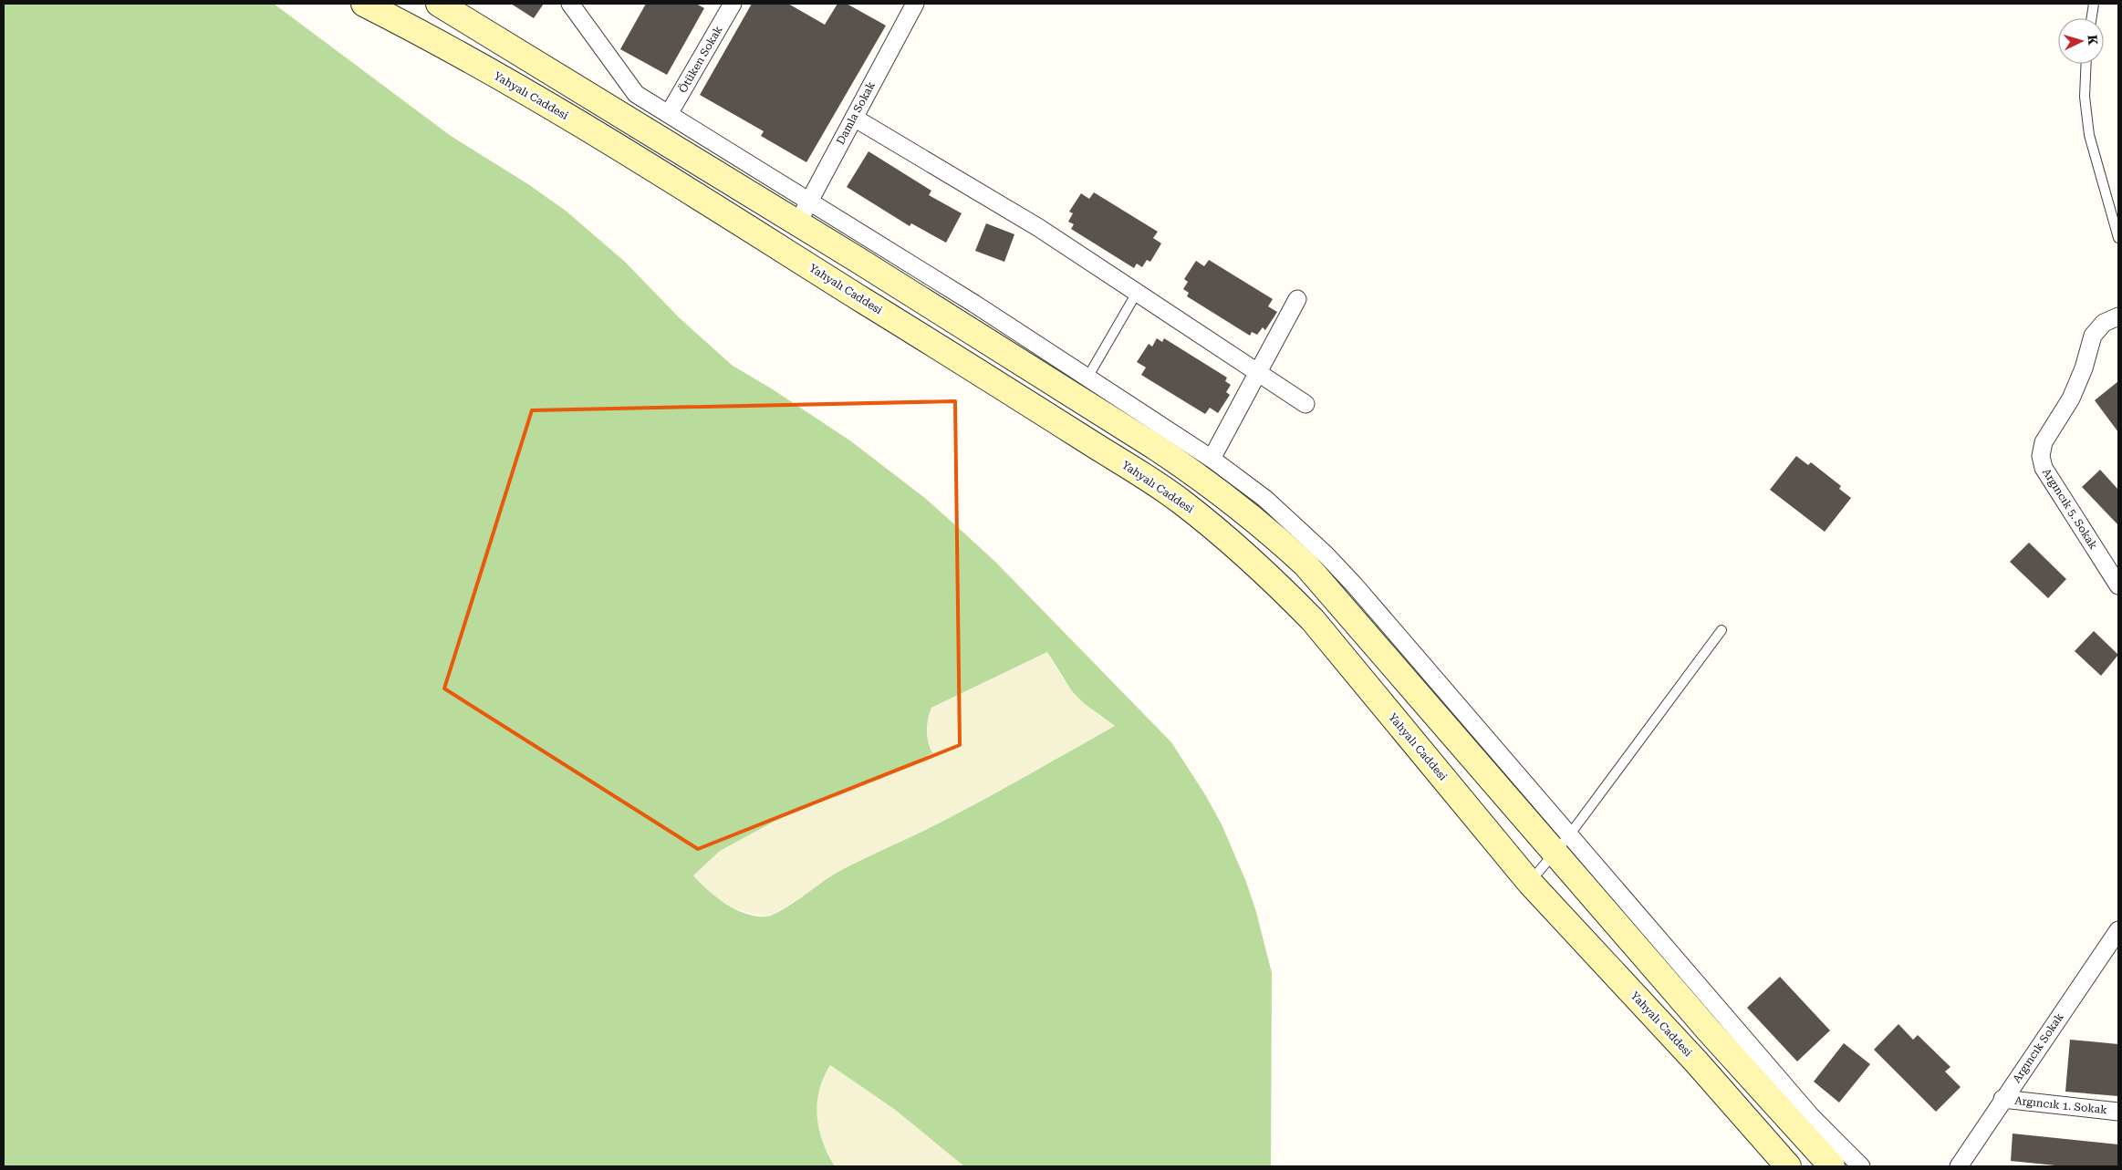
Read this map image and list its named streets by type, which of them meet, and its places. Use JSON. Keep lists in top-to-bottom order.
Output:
{
  "streets": {
    "main road": ["Yahyalı Caddesi"],
    "street": [
      "Ötüken Sokak",
      "Damla Sokak",
      "Argıncık 5. Sokak",
      "Argıncık Sokak",
      "Argıncık 1. Sokak"
    ]
  },
  "crossings": [
    ["Argıncık Sokak", "Argıncık 1. Sokak"]
  ],
  "north": "right"
}
